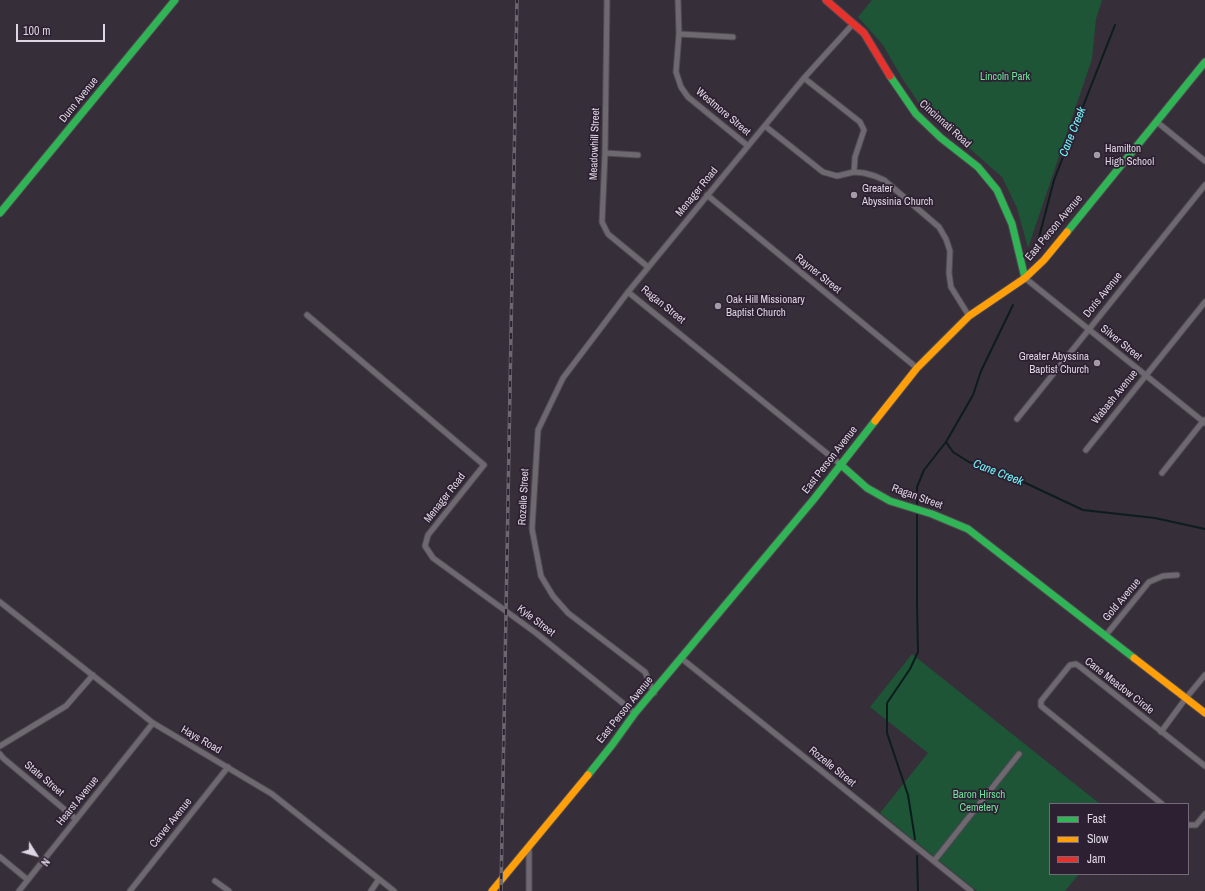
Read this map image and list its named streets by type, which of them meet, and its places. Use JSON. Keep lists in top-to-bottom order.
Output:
{
  "streets": {
    "main road": [
      "Dunn Avenue",
      "Cincinnati Road",
      "East Person Avenue",
      "Ragan Street"
    ],
    "street": [
      "Westmore Street",
      "Meadowhill Street",
      "Menager Road",
      "Rayner Street",
      "Doris Avenue",
      "Silver Street",
      "Wabash Avenue",
      "Rozelle Street",
      "Gold Avenue",
      "Kyle Street",
      "Cane Meadow Circle",
      "Hays Road",
      "State Street",
      "Hearst Avenue",
      "Carver Avenue"
    ]
  },
  "crossings": [
    ["Westmore Street", "Menager Road"],
    ["Cincinnati Road", "Menager Road"],
    ["Cincinnati Road", "East Person Avenue"],
    ["Cincinnati Road", "Silver Street"],
    ["Meadowhill Street", "Menager Road"],
    ["Menager Road", "Rayner Street"],
    ["Menager Road", "Ragan Street"],
    ["Menager Road", "Rozelle Street"],
    ["Menager Road", "Kyle Street"],
    ["East Person Avenue", "Rayner Street"],
    ["East Person Avenue", "Ragan Street"],
    ["East Person Avenue", "Silver Street"],
    ["East Person Avenue", "Rozelle Street"],
    ["East Person Avenue", "Kyle Street"],
    ["Doris Avenue", "Silver Street"],
    ["Ragan Street", "Gold Avenue"],
    ["Silver Street", "Wabash Avenue"],
    ["Hays Road", "Hearst Avenue"],
    ["Hays Road", "Carver Avenue"],
    ["State Street", "Hearst Avenue"]
  ],
  "water": ["Cane Creek"],
  "parks": ["Lincoln Park", "Baron Hirsch Cemetery"],
  "places": [
    "Hamilton High School",
    "Greater Abyssinia Church",
    "Oak Hill Missionary Baptist Church",
    "Greater Abyssina Baptist Church"
  ],
  "legend": ["Fast", "Slow", "Jam"],
  "scale_bar": "100 m",
  "north": "bottom right"
}
